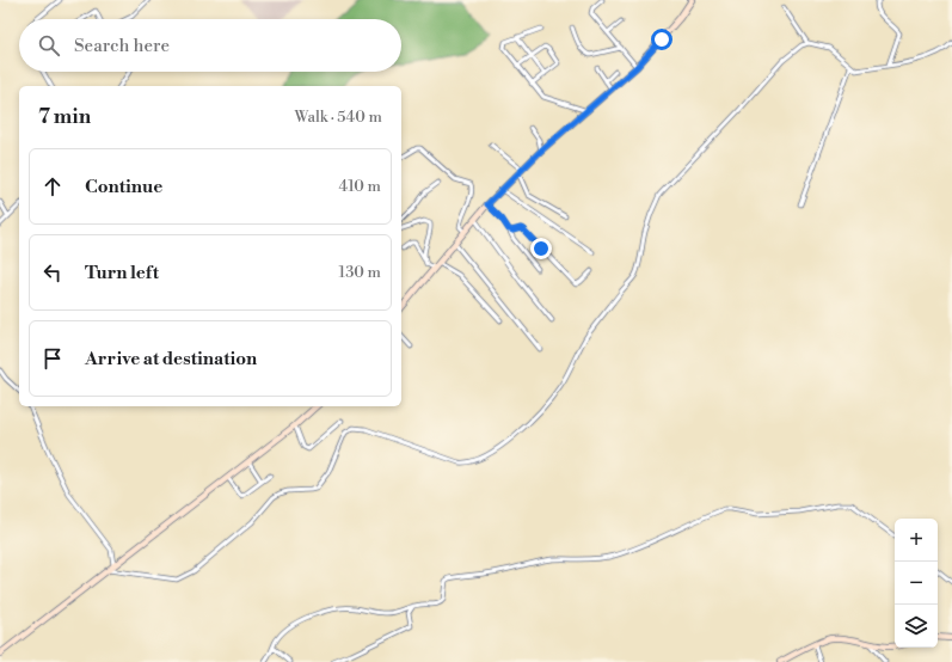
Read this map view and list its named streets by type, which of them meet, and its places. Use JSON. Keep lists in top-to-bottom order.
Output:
{
  "page": {
    "search": "Search here",
    "heading": ["7 min", "Walk · 540 m"],
    "list": [
      ["Continue", "410 m"],
      ["Turn left", "130 m"],
      "Arrive at destination"
    ],
    "map_buttons": ["+", "−"]
  }
}
